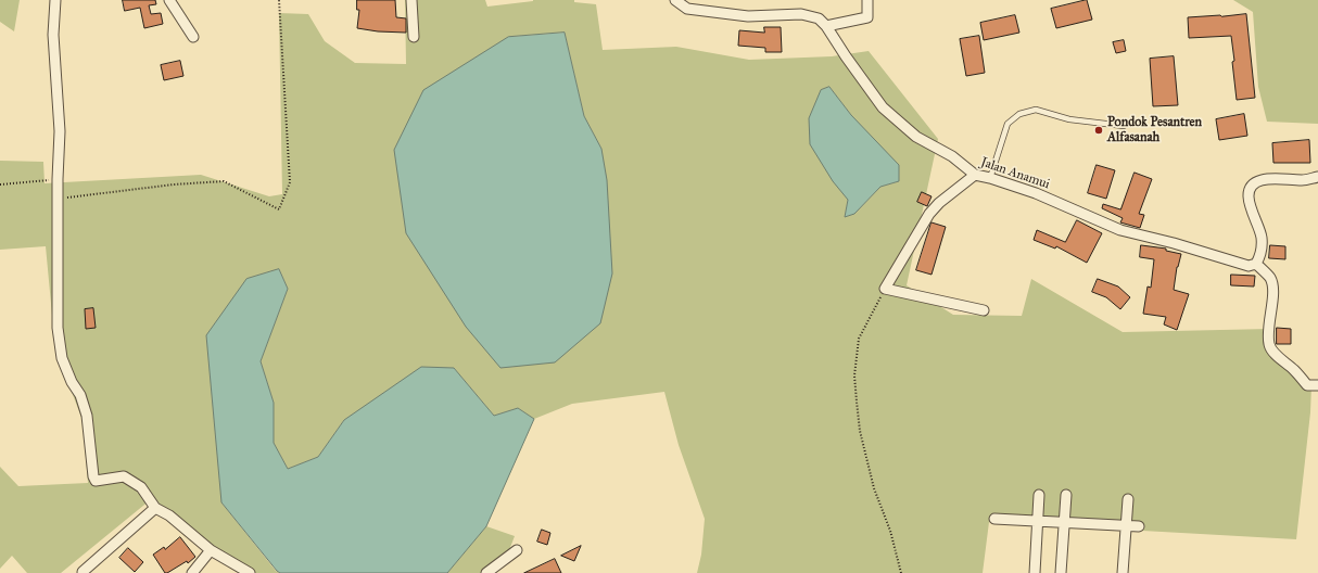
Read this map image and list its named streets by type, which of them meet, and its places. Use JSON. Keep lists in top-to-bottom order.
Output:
{
  "streets": {
    "street": ["Jalan Anamui"]
  },
  "places": ["Pondok Pesantren Alfasanah"]
}
